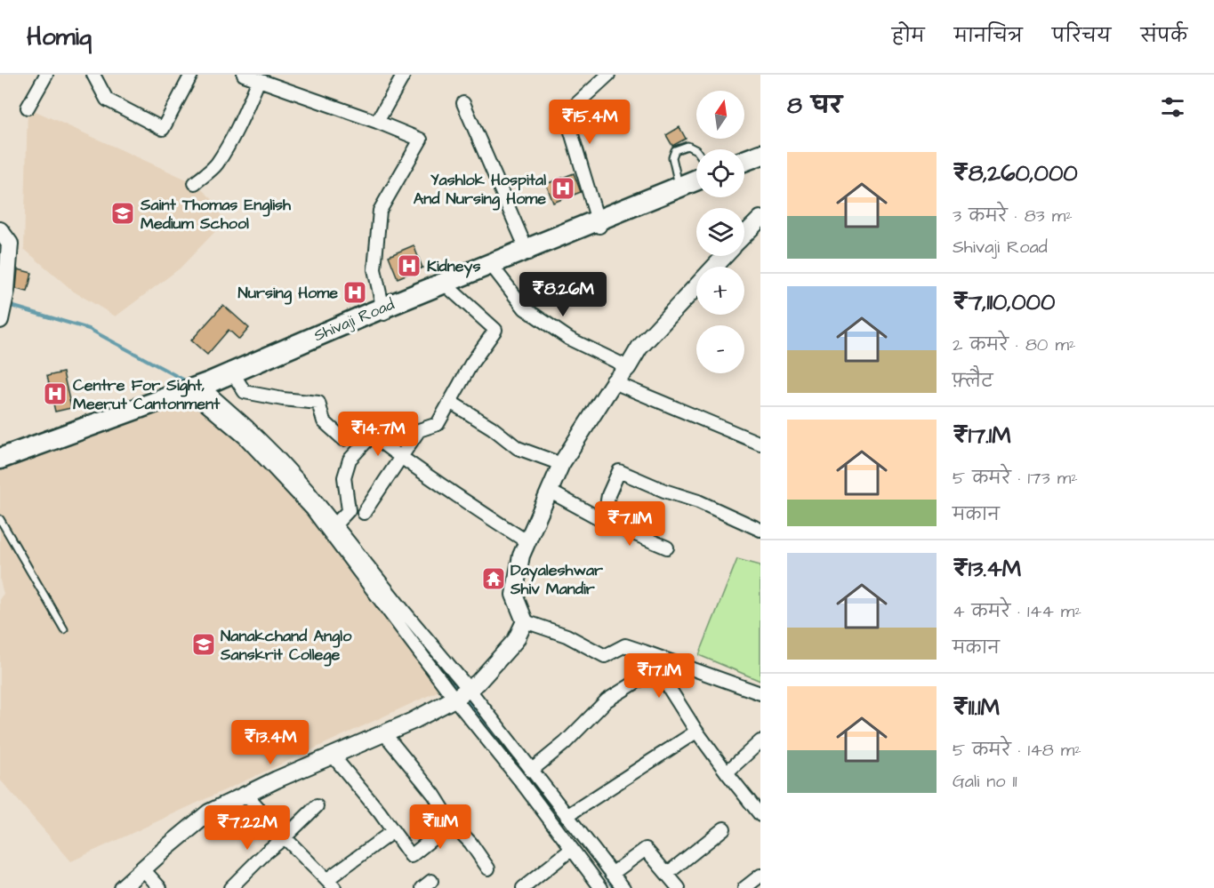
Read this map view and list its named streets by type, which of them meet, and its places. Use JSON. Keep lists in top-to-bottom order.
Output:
{
  "streets": {
    "main road": ["Shivaji Road"]
  },
  "places": {
    "hospital": [
      "Yashlok Hospital And Nursing Home",
      "Kidneys",
      "Nursing Home",
      "Centre For Sight, Meerut Cantonment"
    ],
    "school or university": ["Saint Thomas English Medium School", "Nanakchand Anglo Sanskrit College"],
    "temple": ["Dayaleshwar Shiv Mandir"]
  },
  "north": "top",
  "page": {
    "header": "Homiq",
    "nav": [
      "होम",
      "मानचित्र",
      "परिचय",
      "संपर्क"
    ],
    "heading": "8 घर",
    "map_buttons": ["+", "−"],
    "price": [
      "₹15.4M",
      "₹8.26M",
      "₹14.7M",
      "₹7.11M",
      "₹17.1M",
      "₹13.4M",
      "₹11.1M",
      "₹7.22M"
    ],
    "list": [
      {
        "name": "₹8,260,000",
        "note": "3 कमरे · 83 m² · Shivaji Road"
      },
      {
        "name": "₹7,110,000",
        "note": "2 कमरे · 80 m² · फ़्लैट"
      },
      {
        "name": "₹17.1M",
        "note": "5 कमरे · 173 m² · मकान"
      },
      {
        "name": "₹13.4M",
        "note": "4 कमरे · 144 m² · मकान"
      },
      {
        "name": "₹11.1M",
        "note": "5 कमरे · 148 m² · Gali no 11"
      }
    ]
  }
}
